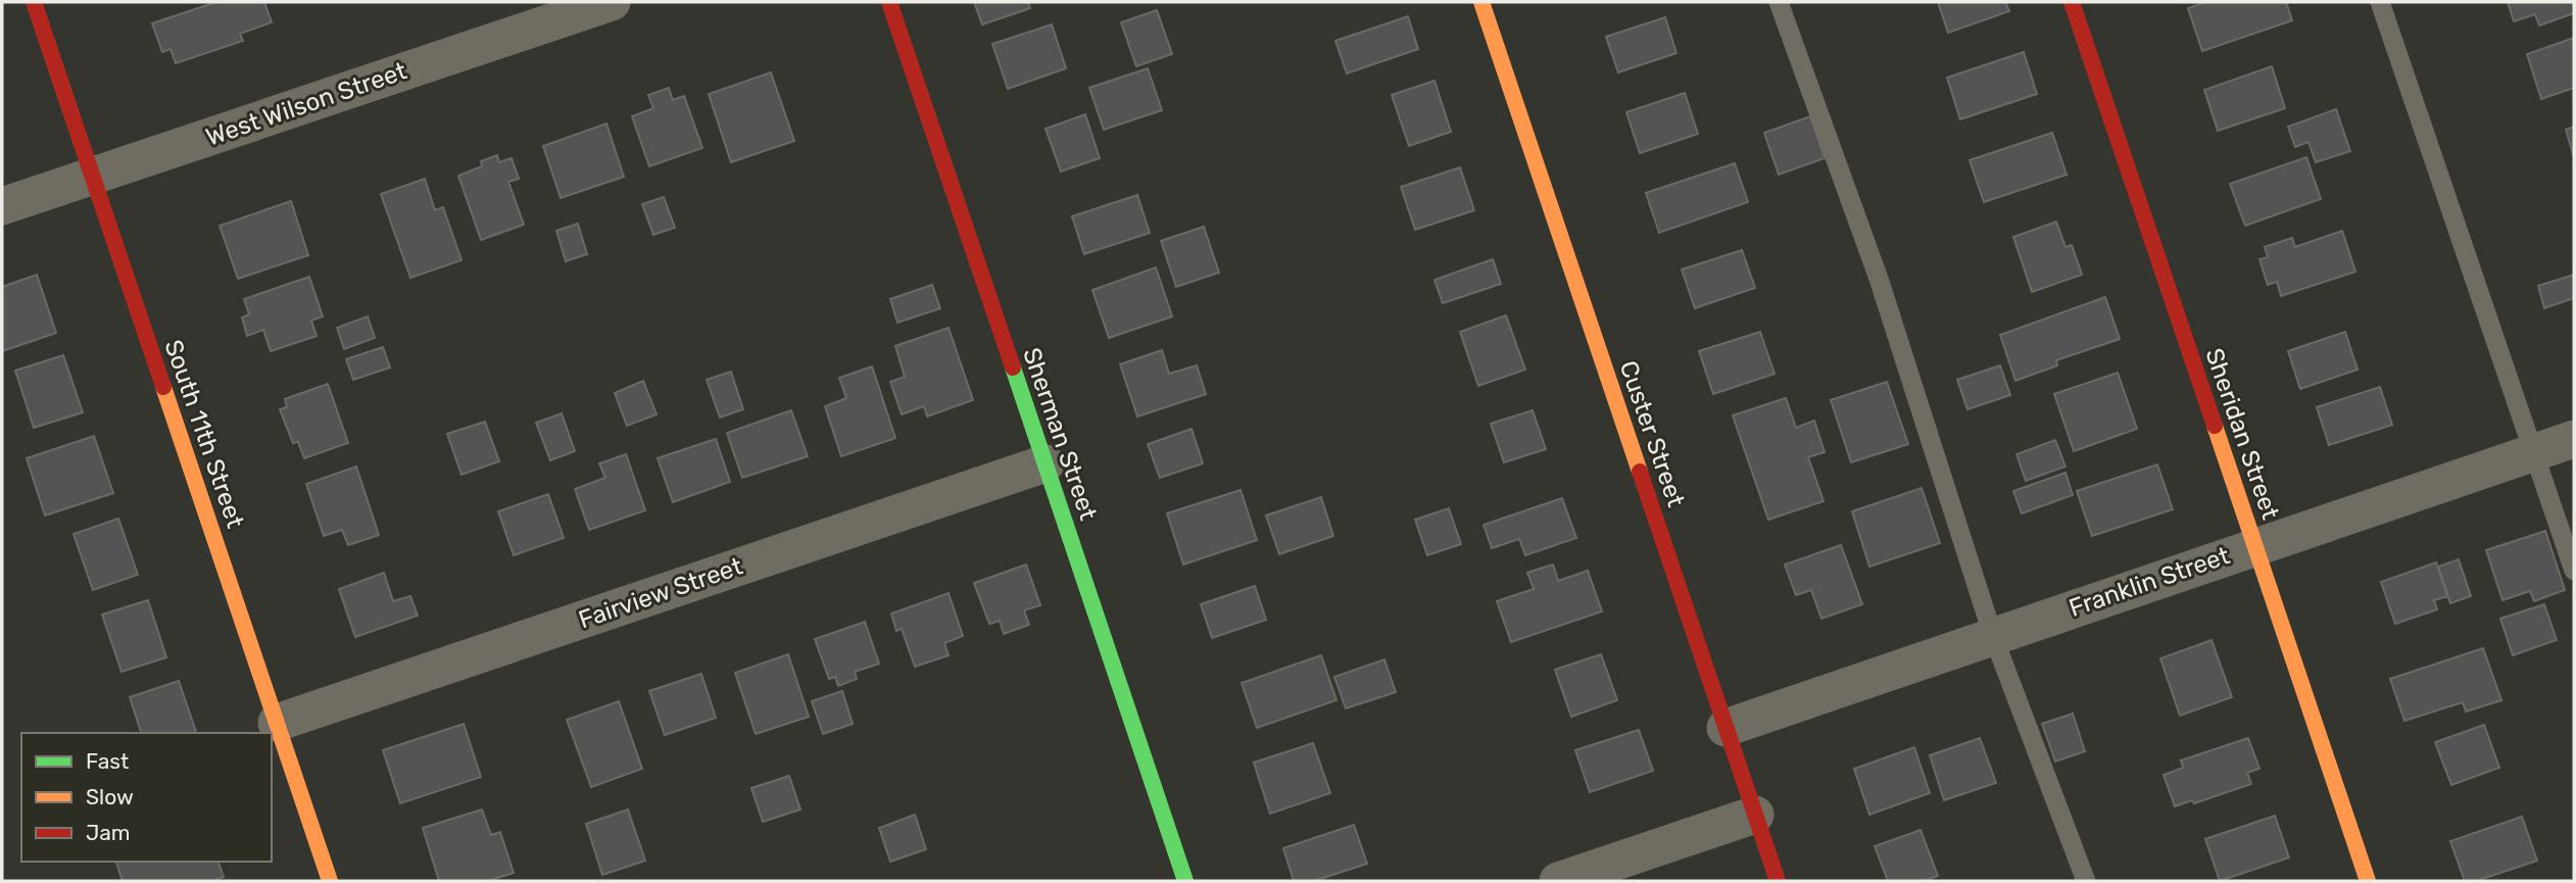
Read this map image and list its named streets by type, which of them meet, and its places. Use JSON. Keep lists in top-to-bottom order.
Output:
{
  "streets": {
    "street": [
      "West Wilson Street",
      "South 11th Street",
      "Sherman Street",
      "Custer Street",
      "Sheridan Street",
      "Franklin Street",
      "Fairview Street"
    ]
  },
  "crossings": [
    ["West Wilson Street", "South 11th Street"],
    ["South 11th Street", "Fairview Street"],
    ["Sherman Street", "Fairview Street"],
    ["Custer Street", "Franklin Street"],
    ["Sheridan Street", "Franklin Street"]
  ],
  "legend": ["Fast", "Slow", "Jam"]
}
